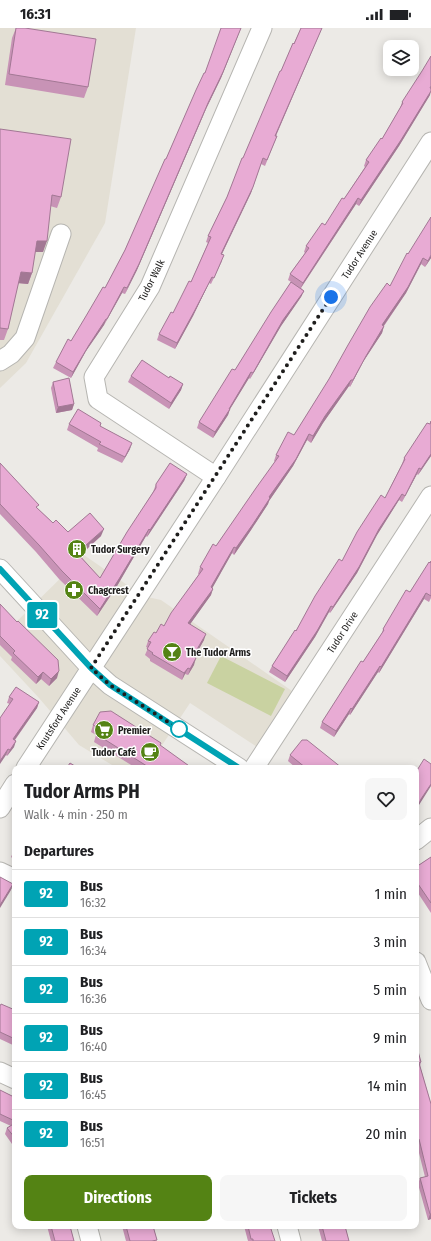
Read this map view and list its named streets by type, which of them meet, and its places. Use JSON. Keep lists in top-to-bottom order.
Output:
{
  "streets": {
    "street": [
      "Tudor Avenue",
      "Tudor Walk",
      "Tudor Drive",
      "Knutsford Avenue"
    ]
  },
  "crossings": [
    ["Tudor Avenue", "Tudor Walk"],
    ["Tudor Avenue", "Knutsford Avenue"]
  ],
  "places": {
    "building": ["Tudor Surgery"],
    "pharmacy": ["Chagcrest"],
    "bar": ["The Tudor Arms"],
    "supermarket": ["Premier"],
    "cafe": ["Tudor Café"]
  },
  "lines": ["bus line 92"],
  "page": {
    "status": "16:31",
    "on_map": "92",
    "heading": [
      ["Tudor Arms PH", "Walk · 4 min · 250 m"],
      "Departures"
    ],
    "list": [
      {
        "mark": "92",
        "name": "Bus",
        "note": "16:32",
        "value": "1 min"
      },
      {
        "mark": "92",
        "name": "Bus",
        "note": "16:34",
        "value": "3 min"
      },
      {
        "mark": "92",
        "name": "Bus",
        "note": "16:36",
        "value": "5 min"
      },
      {
        "mark": "92",
        "name": "Bus",
        "note": "16:40",
        "value": "9 min"
      },
      {
        "mark": "92",
        "name": "Bus",
        "note": "16:45",
        "value": "14 min"
      },
      {
        "mark": "92",
        "name": "Bus",
        "note": "16:51",
        "value": "20 min"
      }
    ],
    "buttons": ["Directions", "Tickets"]
  }
}
